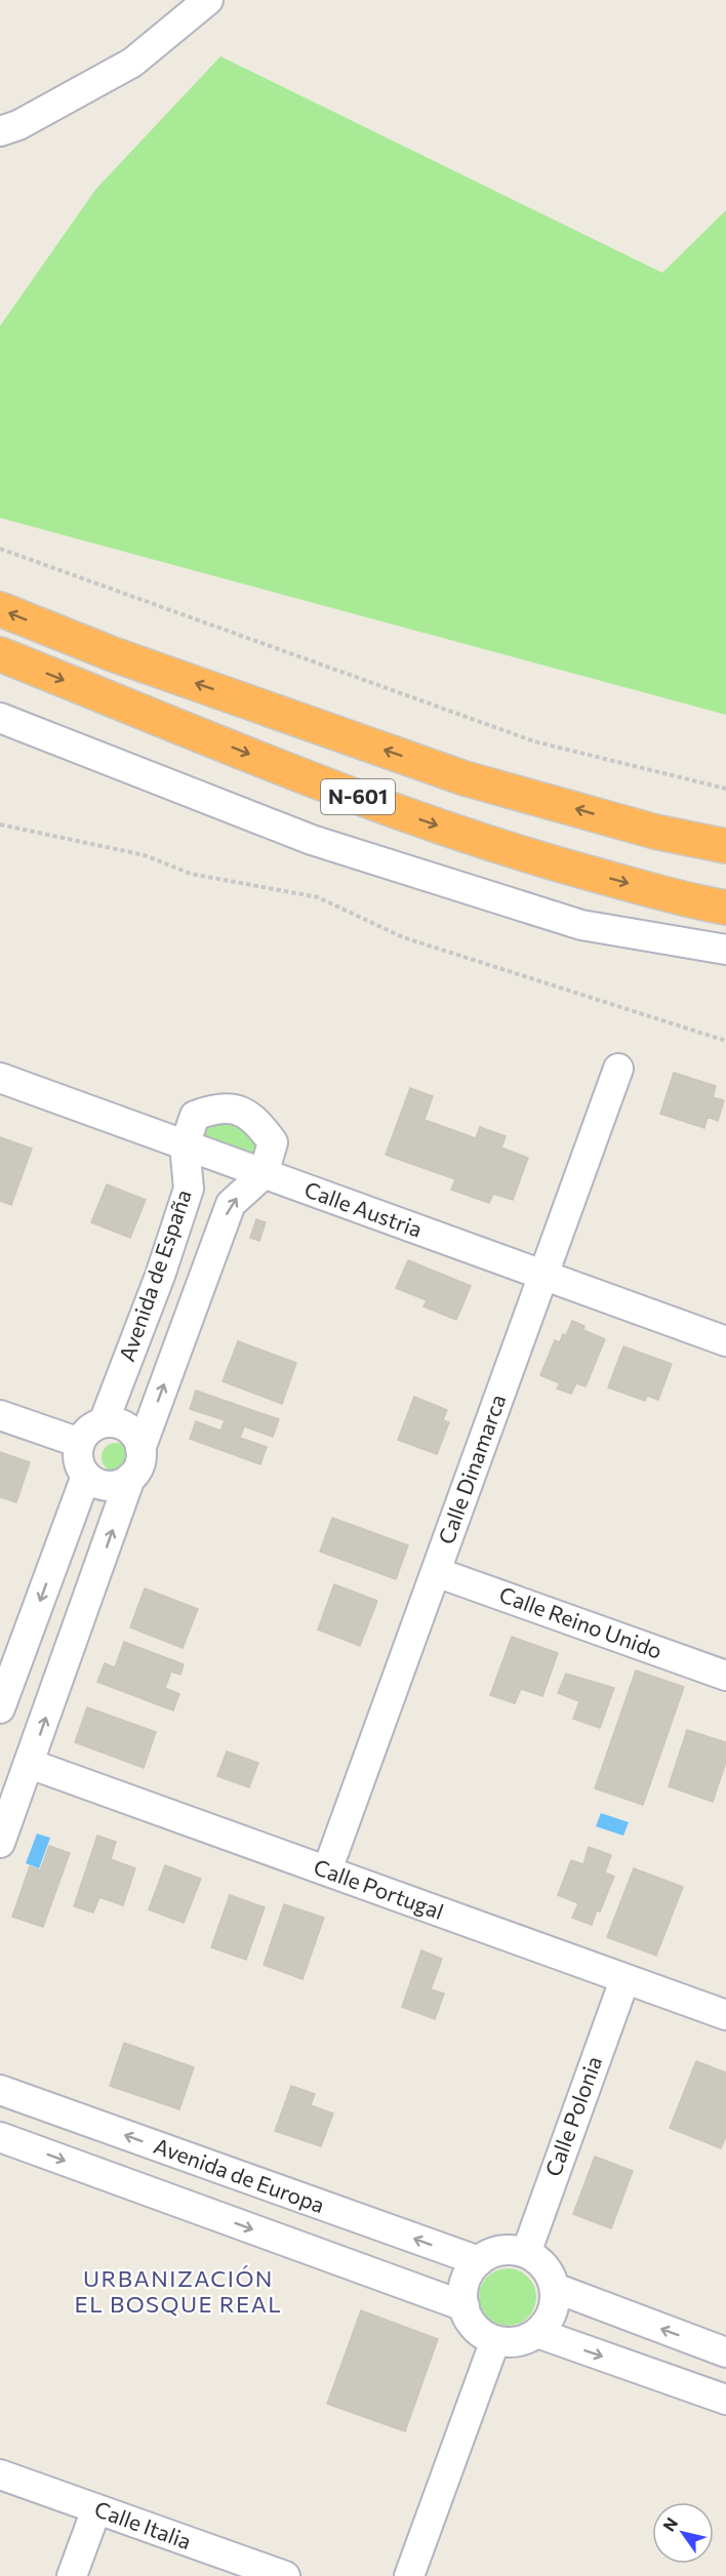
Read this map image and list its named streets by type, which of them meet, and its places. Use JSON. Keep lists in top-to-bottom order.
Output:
{
  "streets": {
    "highway": ["N-601"],
    "street": [
      "Calle Austria",
      "Avenida de España",
      "Calle Dinamarca",
      "Calle Reino Unido",
      "Calle Portugal",
      "Calle Polonia",
      "Avenida de Europa",
      "Calle Italia"
    ]
  },
  "crossings": [
    ["Calle Austria", "Avenida de España"],
    ["Calle Austria", "Calle Dinamarca"],
    ["Calle Dinamarca", "Calle Reino Unido"],
    ["Calle Dinamarca", "Calle Portugal"],
    ["Calle Portugal", "Calle Polonia"],
    ["Calle Polonia", "Avenida de Europa"]
  ],
  "districts": ["URBANIZACIÓN EL BOSQUE REAL"],
  "north": "top left"
}
